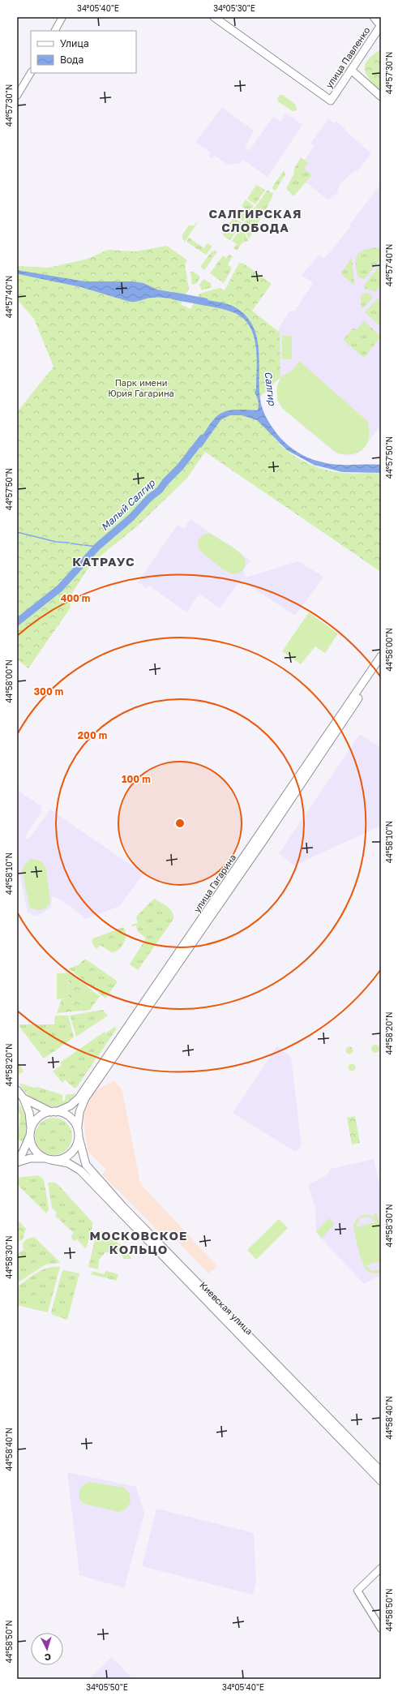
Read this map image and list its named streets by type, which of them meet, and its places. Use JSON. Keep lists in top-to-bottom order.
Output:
{
  "streets": {
    "main road": ["улица Павленко", "улица Гагарина", "Киевская улица"]
  },
  "crossings": [
    ["улица Гагарина", "Киевская улица"]
  ],
  "districts": ["САЛГИРСКАЯ СЛОБОДА", "КАТРАУС", "МОСКОВСКОЕ КОЛЬЦО"],
  "water": ["Салгир", "Малый Салгир"],
  "parks": ["Парк имени Юрия Гагарина"],
  "legend": ["Улица", "Вода"],
  "north": "bottom",
  "coordinates": [
    "34°05'40\"E",
    "34°05'30\"E",
    "44°57'30\"N",
    "44°57'40\"N",
    "44°57'50\"N",
    "44°58'00\"N",
    "44°58'10\"N",
    "44°58'20\"N",
    "44°58'30\"N",
    "44°58'40\"N",
    "44°58'50\"N",
    "34°05'50\"E"
  ],
  "rings": [
    "400 m",
    "300 m",
    "200 m",
    "100 m"
  ]
}
